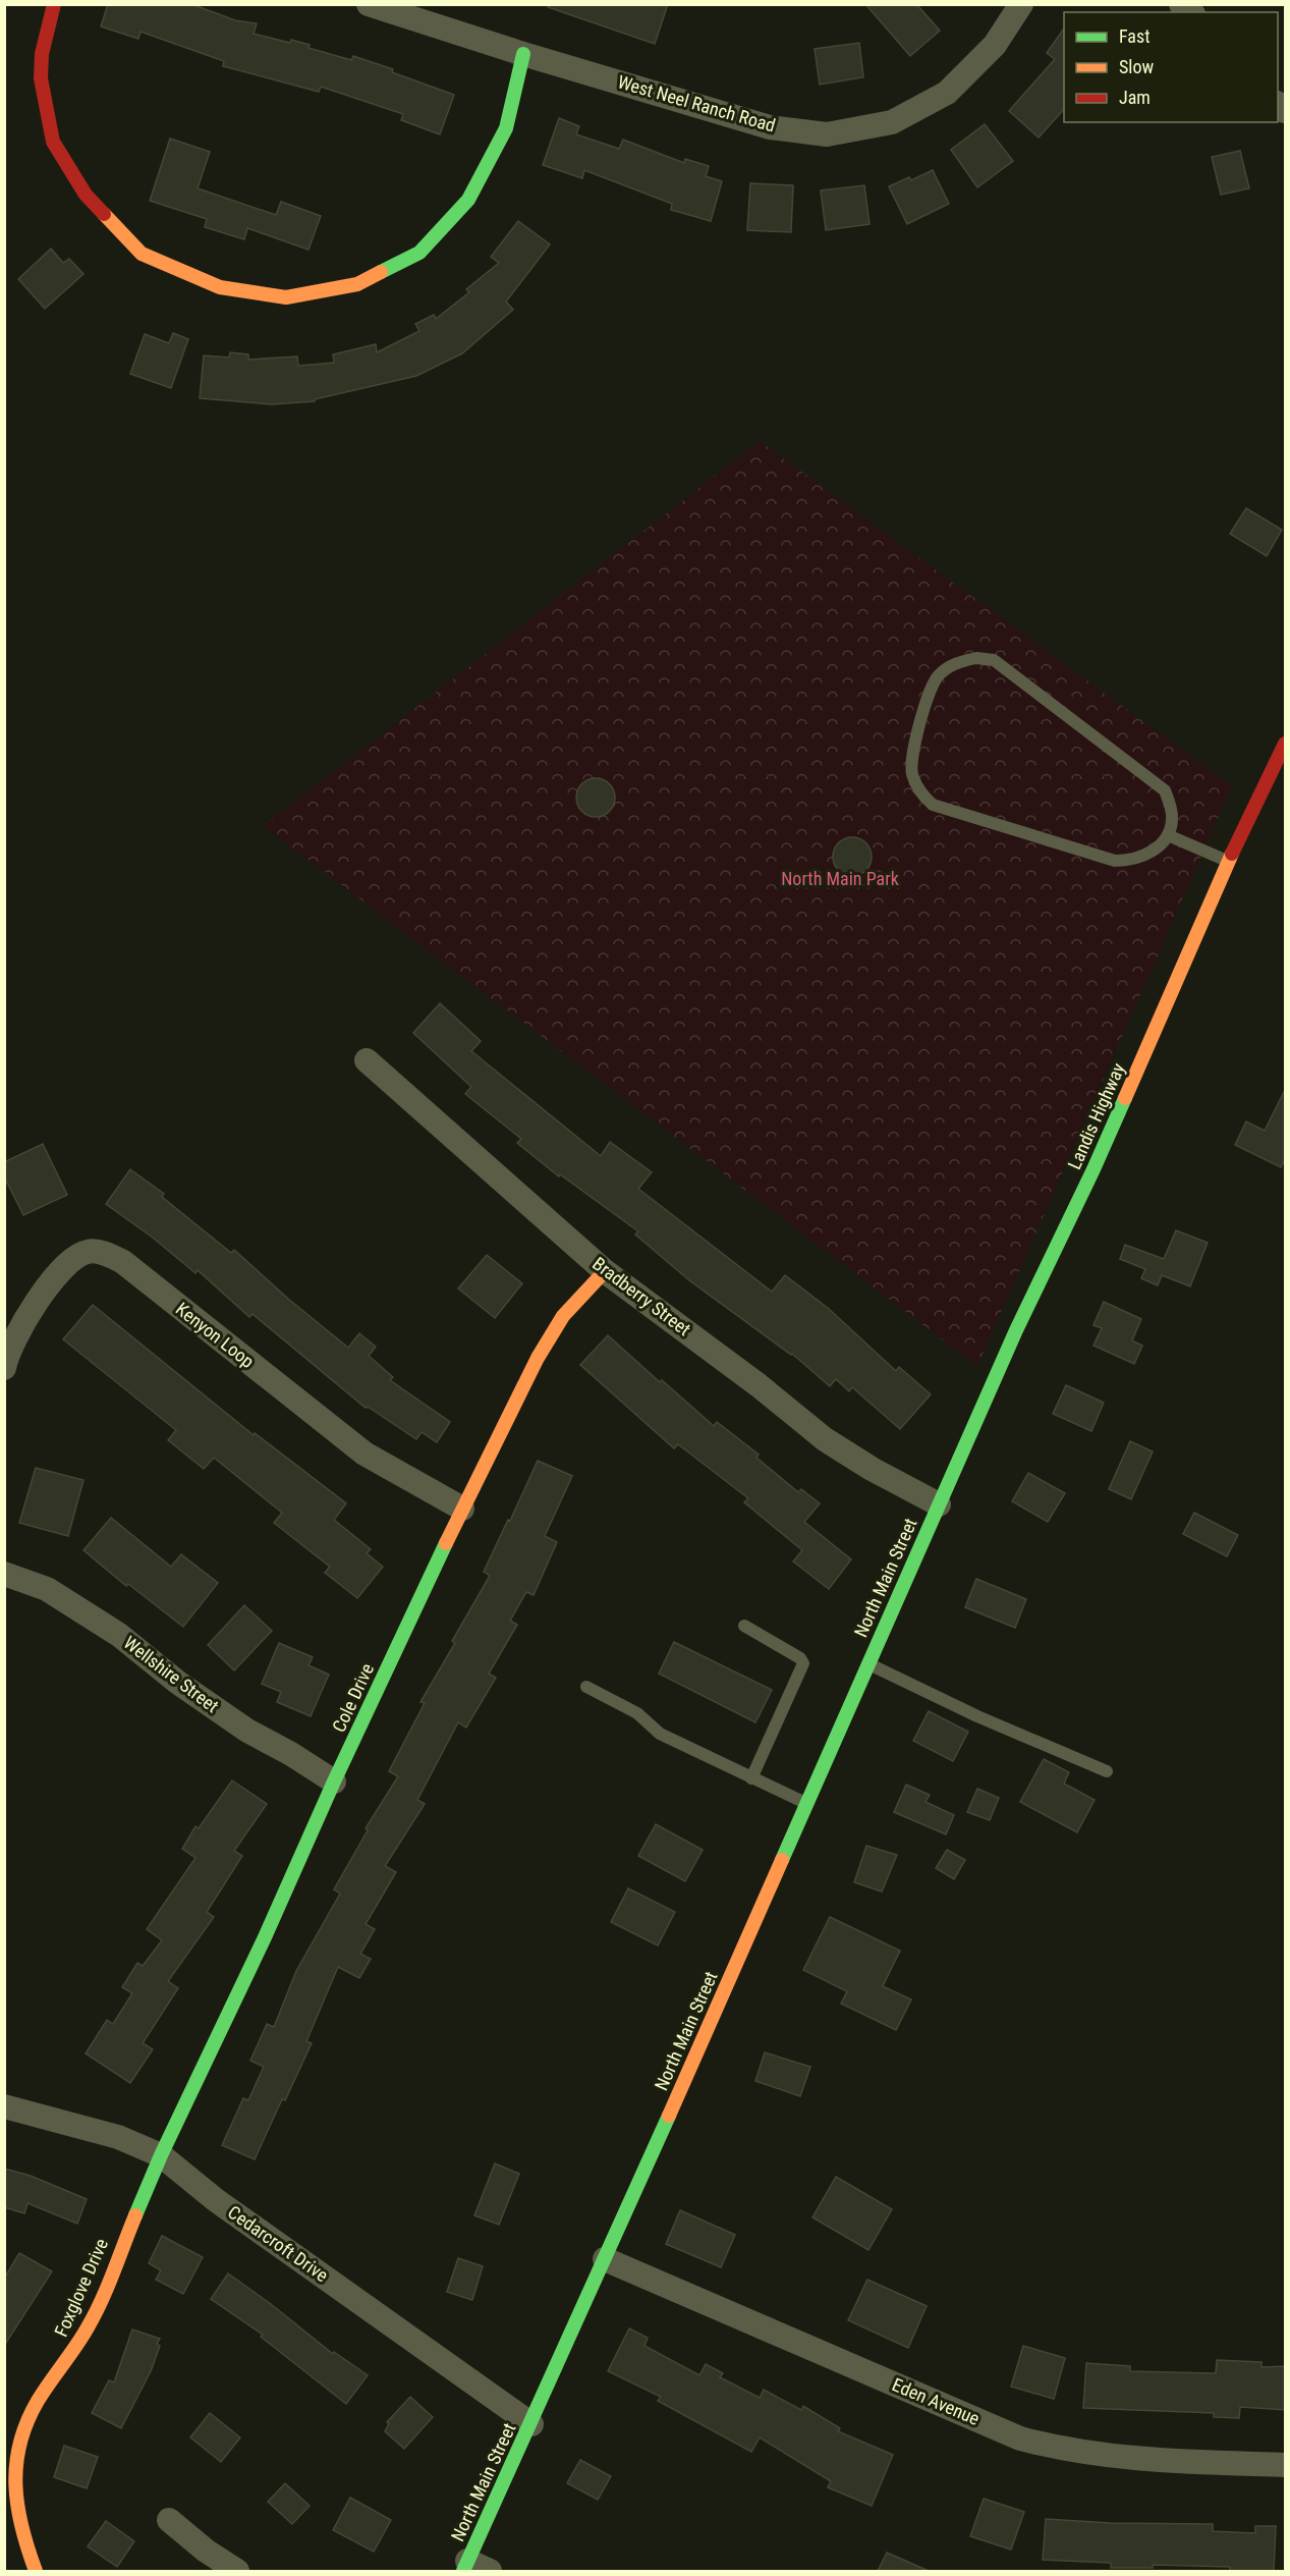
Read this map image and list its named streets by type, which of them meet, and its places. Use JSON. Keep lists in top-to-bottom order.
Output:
{
  "streets": {
    "street": [
      "West Neel Ranch Road",
      "Landis Highway",
      "Bradberry Street",
      "Kenyon Loop",
      "North Main Street",
      "Wellshire Street",
      "Cole Drive",
      "Cedarcroft Drive",
      "Foxglove Drive",
      "Eden Avenue"
    ]
  },
  "crossings": [
    ["Landis Highway", "Bradberry Street"],
    ["Landis Highway", "North Main Street"],
    ["Bradberry Street", "North Main Street"],
    ["Bradberry Street", "Cole Drive"],
    ["Kenyon Loop", "Cole Drive"],
    ["North Main Street", "Cedarcroft Drive"],
    ["North Main Street", "Eden Avenue"],
    ["Wellshire Street", "Cole Drive"],
    ["Cole Drive", "Cedarcroft Drive"],
    ["Cole Drive", "Foxglove Drive"],
    ["Cedarcroft Drive", "Foxglove Drive"]
  ],
  "parks": ["North Main Park"],
  "legend": ["Fast", "Slow", "Jam"]
}
